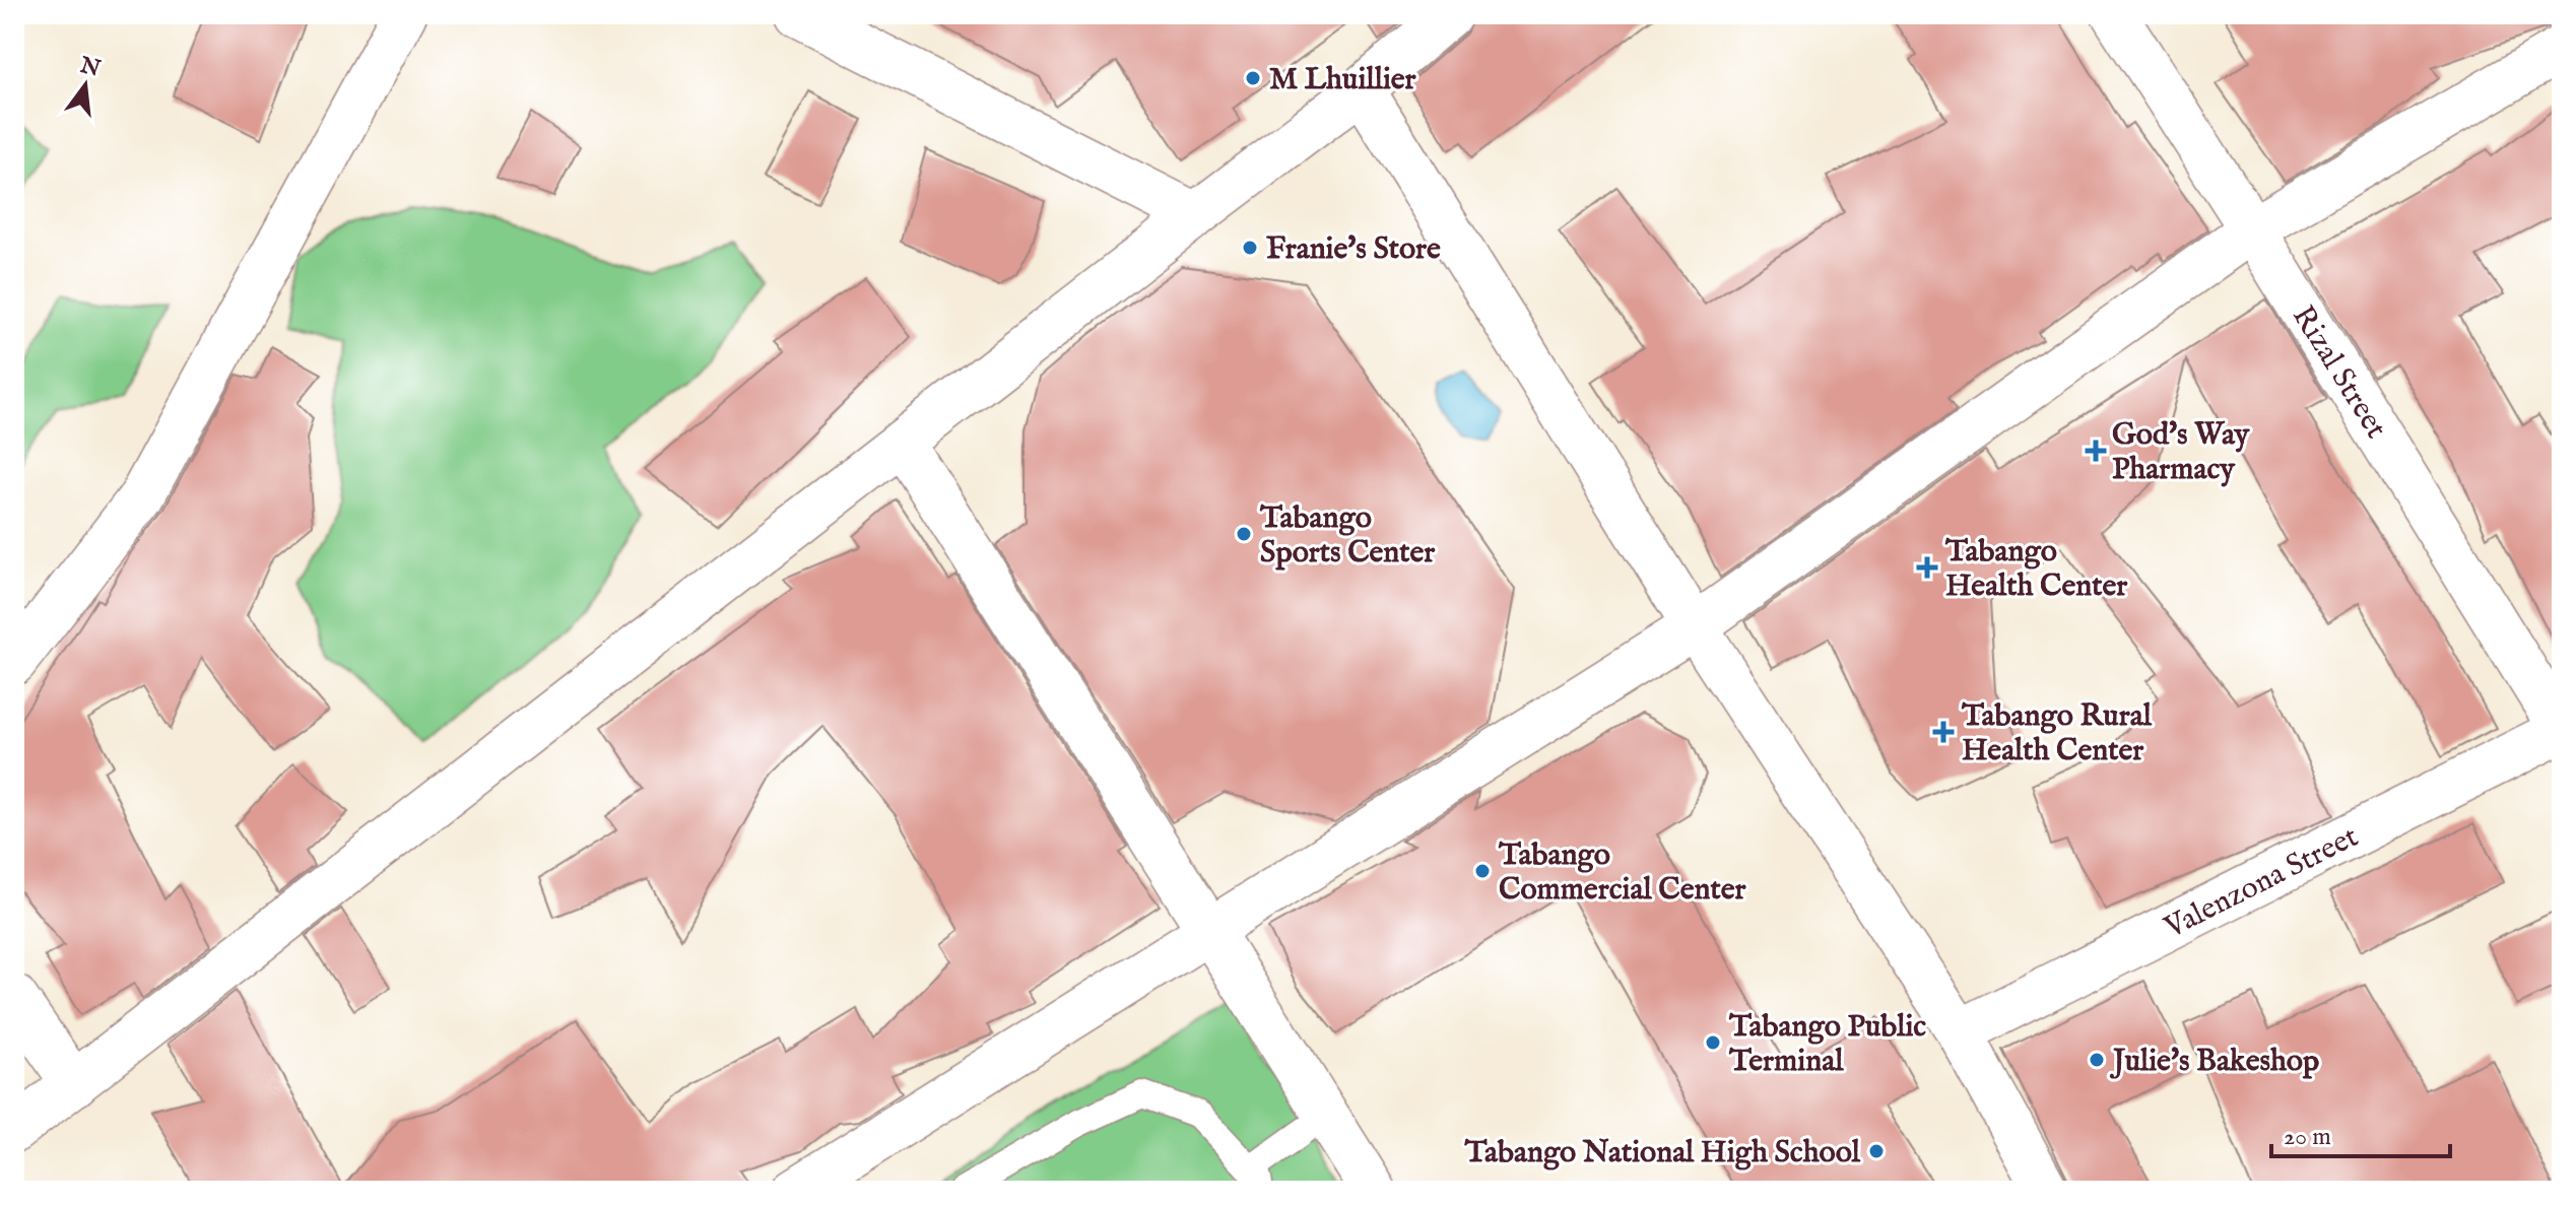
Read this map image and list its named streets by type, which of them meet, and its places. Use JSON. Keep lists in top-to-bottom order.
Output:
{
  "streets": {
    "street": ["Rizal Street", "Valenzona Street"]
  },
  "crossings": [
    ["Rizal Street", "Valenzona Street"]
  ],
  "places": {
    "other": [
      "M Lhuillier",
      "Franie's Store",
      "Tabango Sports Center",
      "Tabango Commercial Center",
      "Tabango Public Terminal",
      "Julie's Bakeshop",
      "Tabango National High School"
    ],
    "health": ["God's Way Pharmacy", "Tabango Health Center", "Tabango Rural Health Center"]
  },
  "scale_bar": "20 m",
  "north": "top"
}
